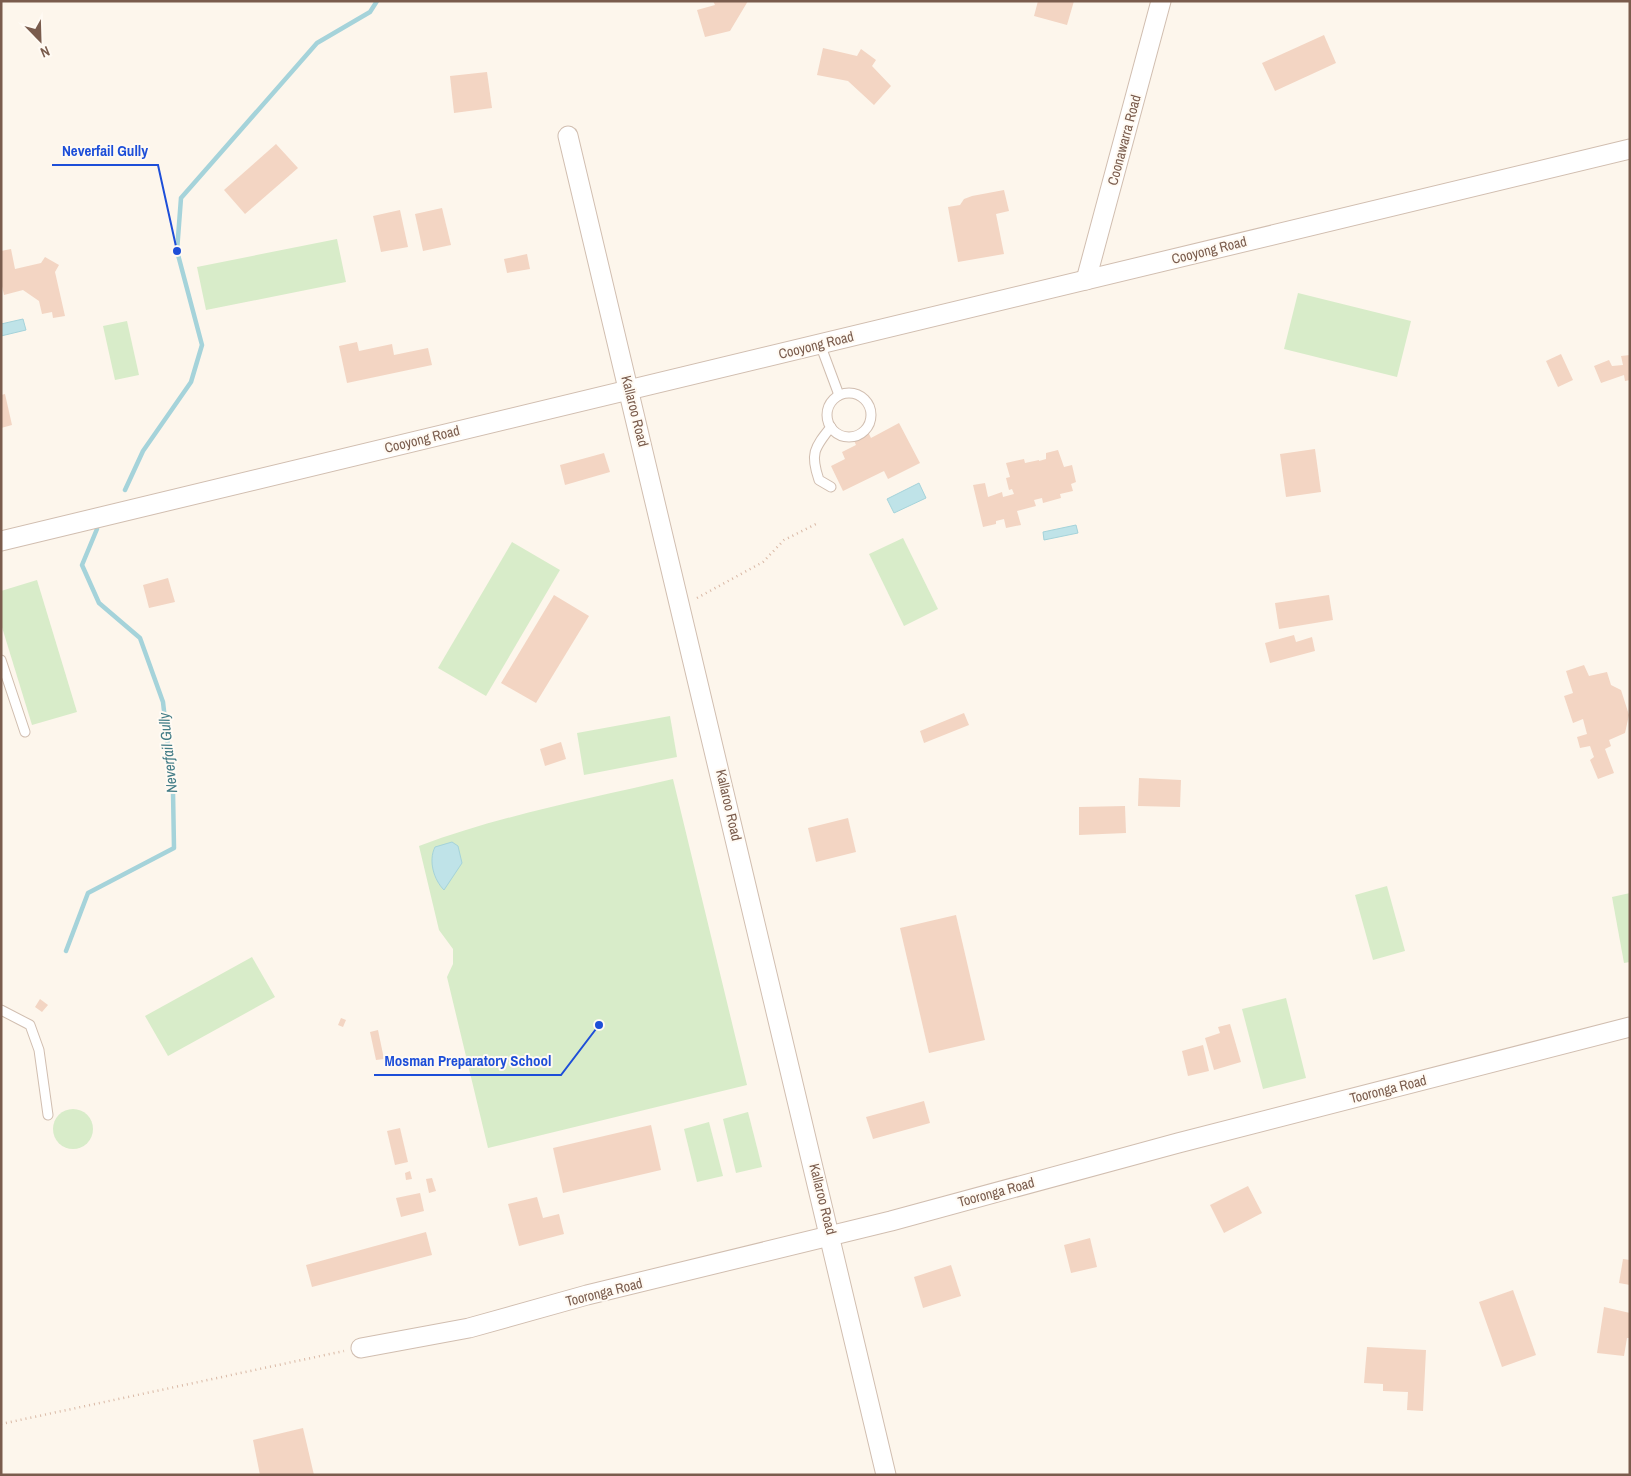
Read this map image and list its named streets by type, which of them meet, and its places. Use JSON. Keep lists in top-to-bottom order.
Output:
{
  "streets": {
    "street": [
      "Coonawarra Road",
      "Cooyong Road",
      "Kallaroo Road",
      "Tooronga Road"
    ]
  },
  "crossings": [
    ["Coonawarra Road", "Cooyong Road"],
    ["Cooyong Road", "Kallaroo Road"],
    ["Kallaroo Road", "Tooronga Road"]
  ],
  "water": ["Neverfail Gully"],
  "places": ["Neverfail Gully", "Mosman Preparatory School"],
  "north": "bottom right"
}
